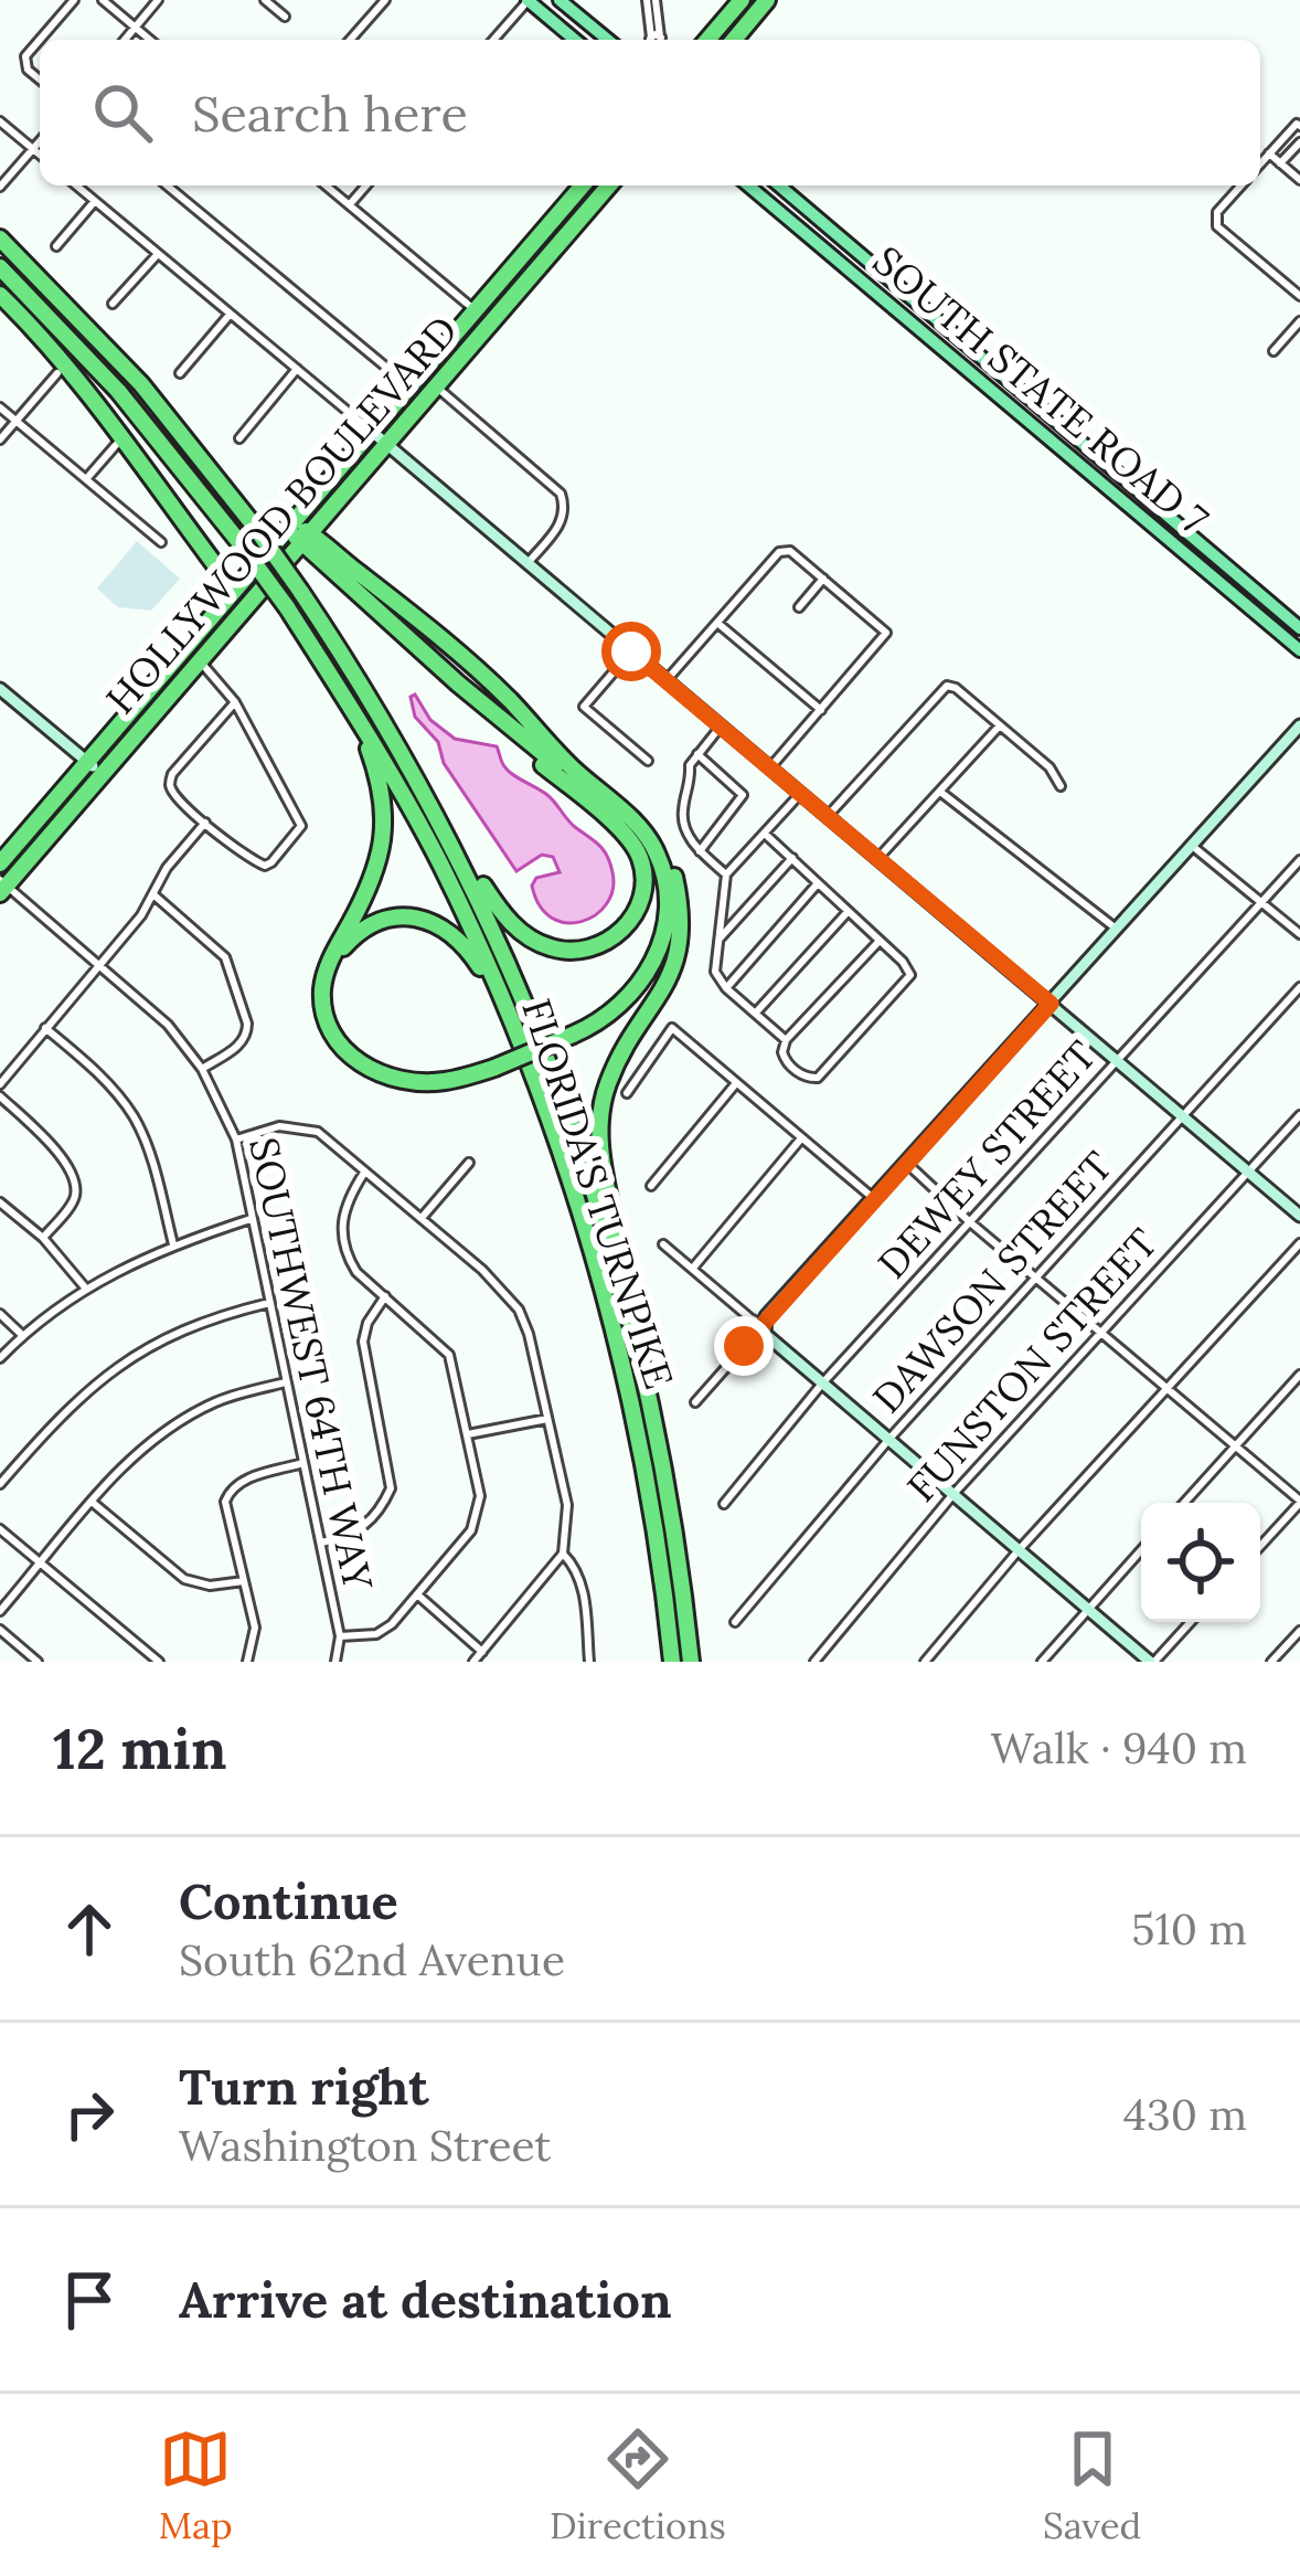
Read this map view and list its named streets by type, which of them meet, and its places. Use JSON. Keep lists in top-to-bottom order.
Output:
{
  "streets": {
    "highway": ["HOLLYWOOD BOULEVARD", "FLORIDA'S TURNPIKE"],
    "main road": ["SOUTH STATE ROAD 7"],
    "street": [
      "DEWEY STREET",
      "DAWSON STREET",
      "SOUTHWEST 64TH WAY",
      "FUNSTON STREET"
    ]
  },
  "crossings": [
    ["HOLLYWOOD BOULEVARD", "SOUTHWEST 64TH WAY"]
  ],
  "page": {
    "search": "Search here",
    "heading": ["12 min", "Walk · 940 m"],
    "list": [
      ["Continue", "South 62nd Avenue", "510 m"],
      ["Turn right", "Washington Street", "430 m"],
      "Arrive at destination"
    ],
    "nav": ["Map", "Directions", "Saved"]
  }
}
